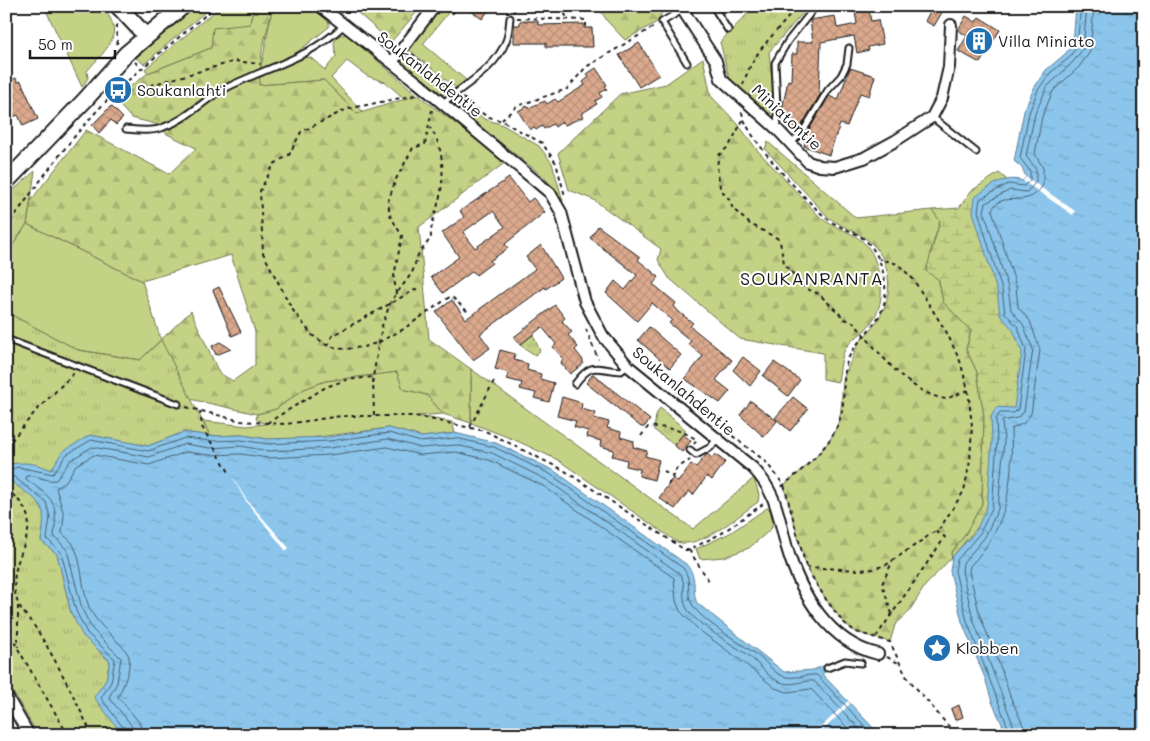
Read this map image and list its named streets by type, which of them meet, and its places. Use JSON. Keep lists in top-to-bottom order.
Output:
{
  "streets": {
    "street": ["Soukanlahdentie", "Miniatontie"]
  },
  "districts": ["SOUKANRANTA"],
  "places": {
    "building": ["Villa Miniato"],
    "bus stop": ["Soukanlahti"],
    "place": ["Klobben"]
  },
  "scale_bar": "50 m"
}
